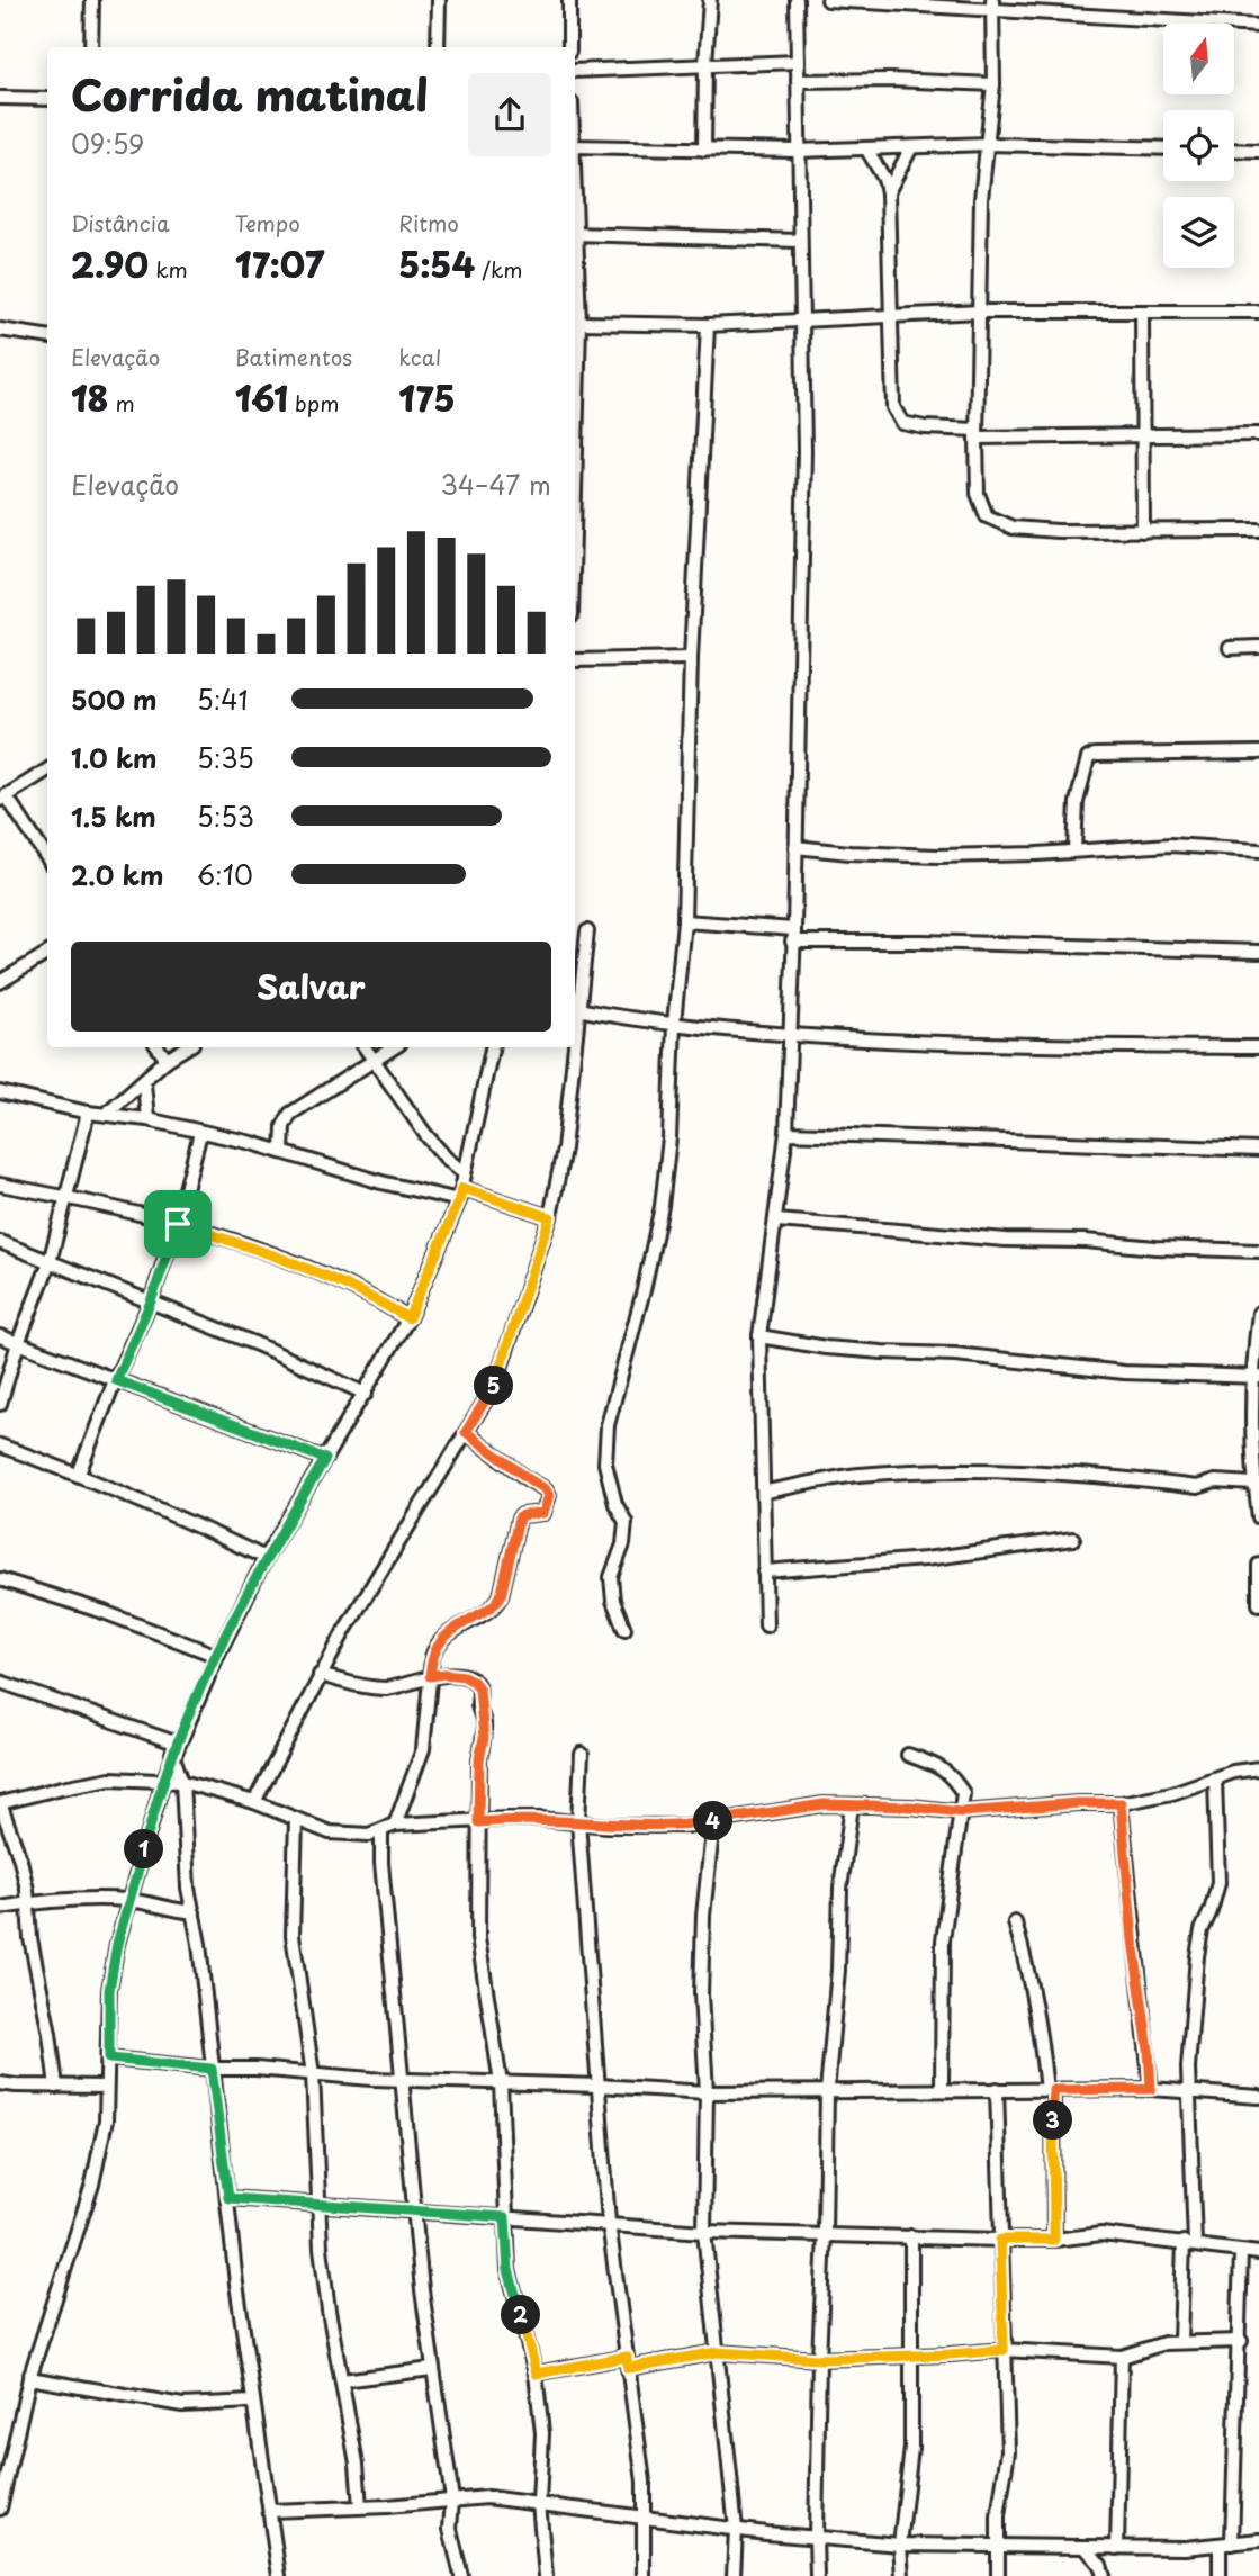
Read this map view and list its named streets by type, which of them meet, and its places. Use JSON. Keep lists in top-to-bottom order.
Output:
{
  "north": "top",
  "page": {
    "heading": ["Corrida matinal", "09:59"],
    "stats": [
      ["Distância", "2.90 km"],
      ["Tempo", "17:07"],
      ["Ritmo", "5:54 /km"],
      ["Elevação", "18 m"],
      ["Batimentos", "161 bpm"],
      ["kcal", "175"]
    ],
    "chart": ["Elevação", "34–47 m"],
    "list": [
      {
        "name": "500 m",
        "note": "5:41"
      },
      {
        "name": "1.0 km",
        "note": "5:35"
      },
      {
        "name": "1.5 km",
        "note": "5:53"
      },
      {
        "name": "2.0 km",
        "note": "6:10"
      }
    ],
    "buttons": "Salvar",
    "pins": [
      "5",
      "4",
      "1",
      "3",
      "2"
    ]
  }
}
